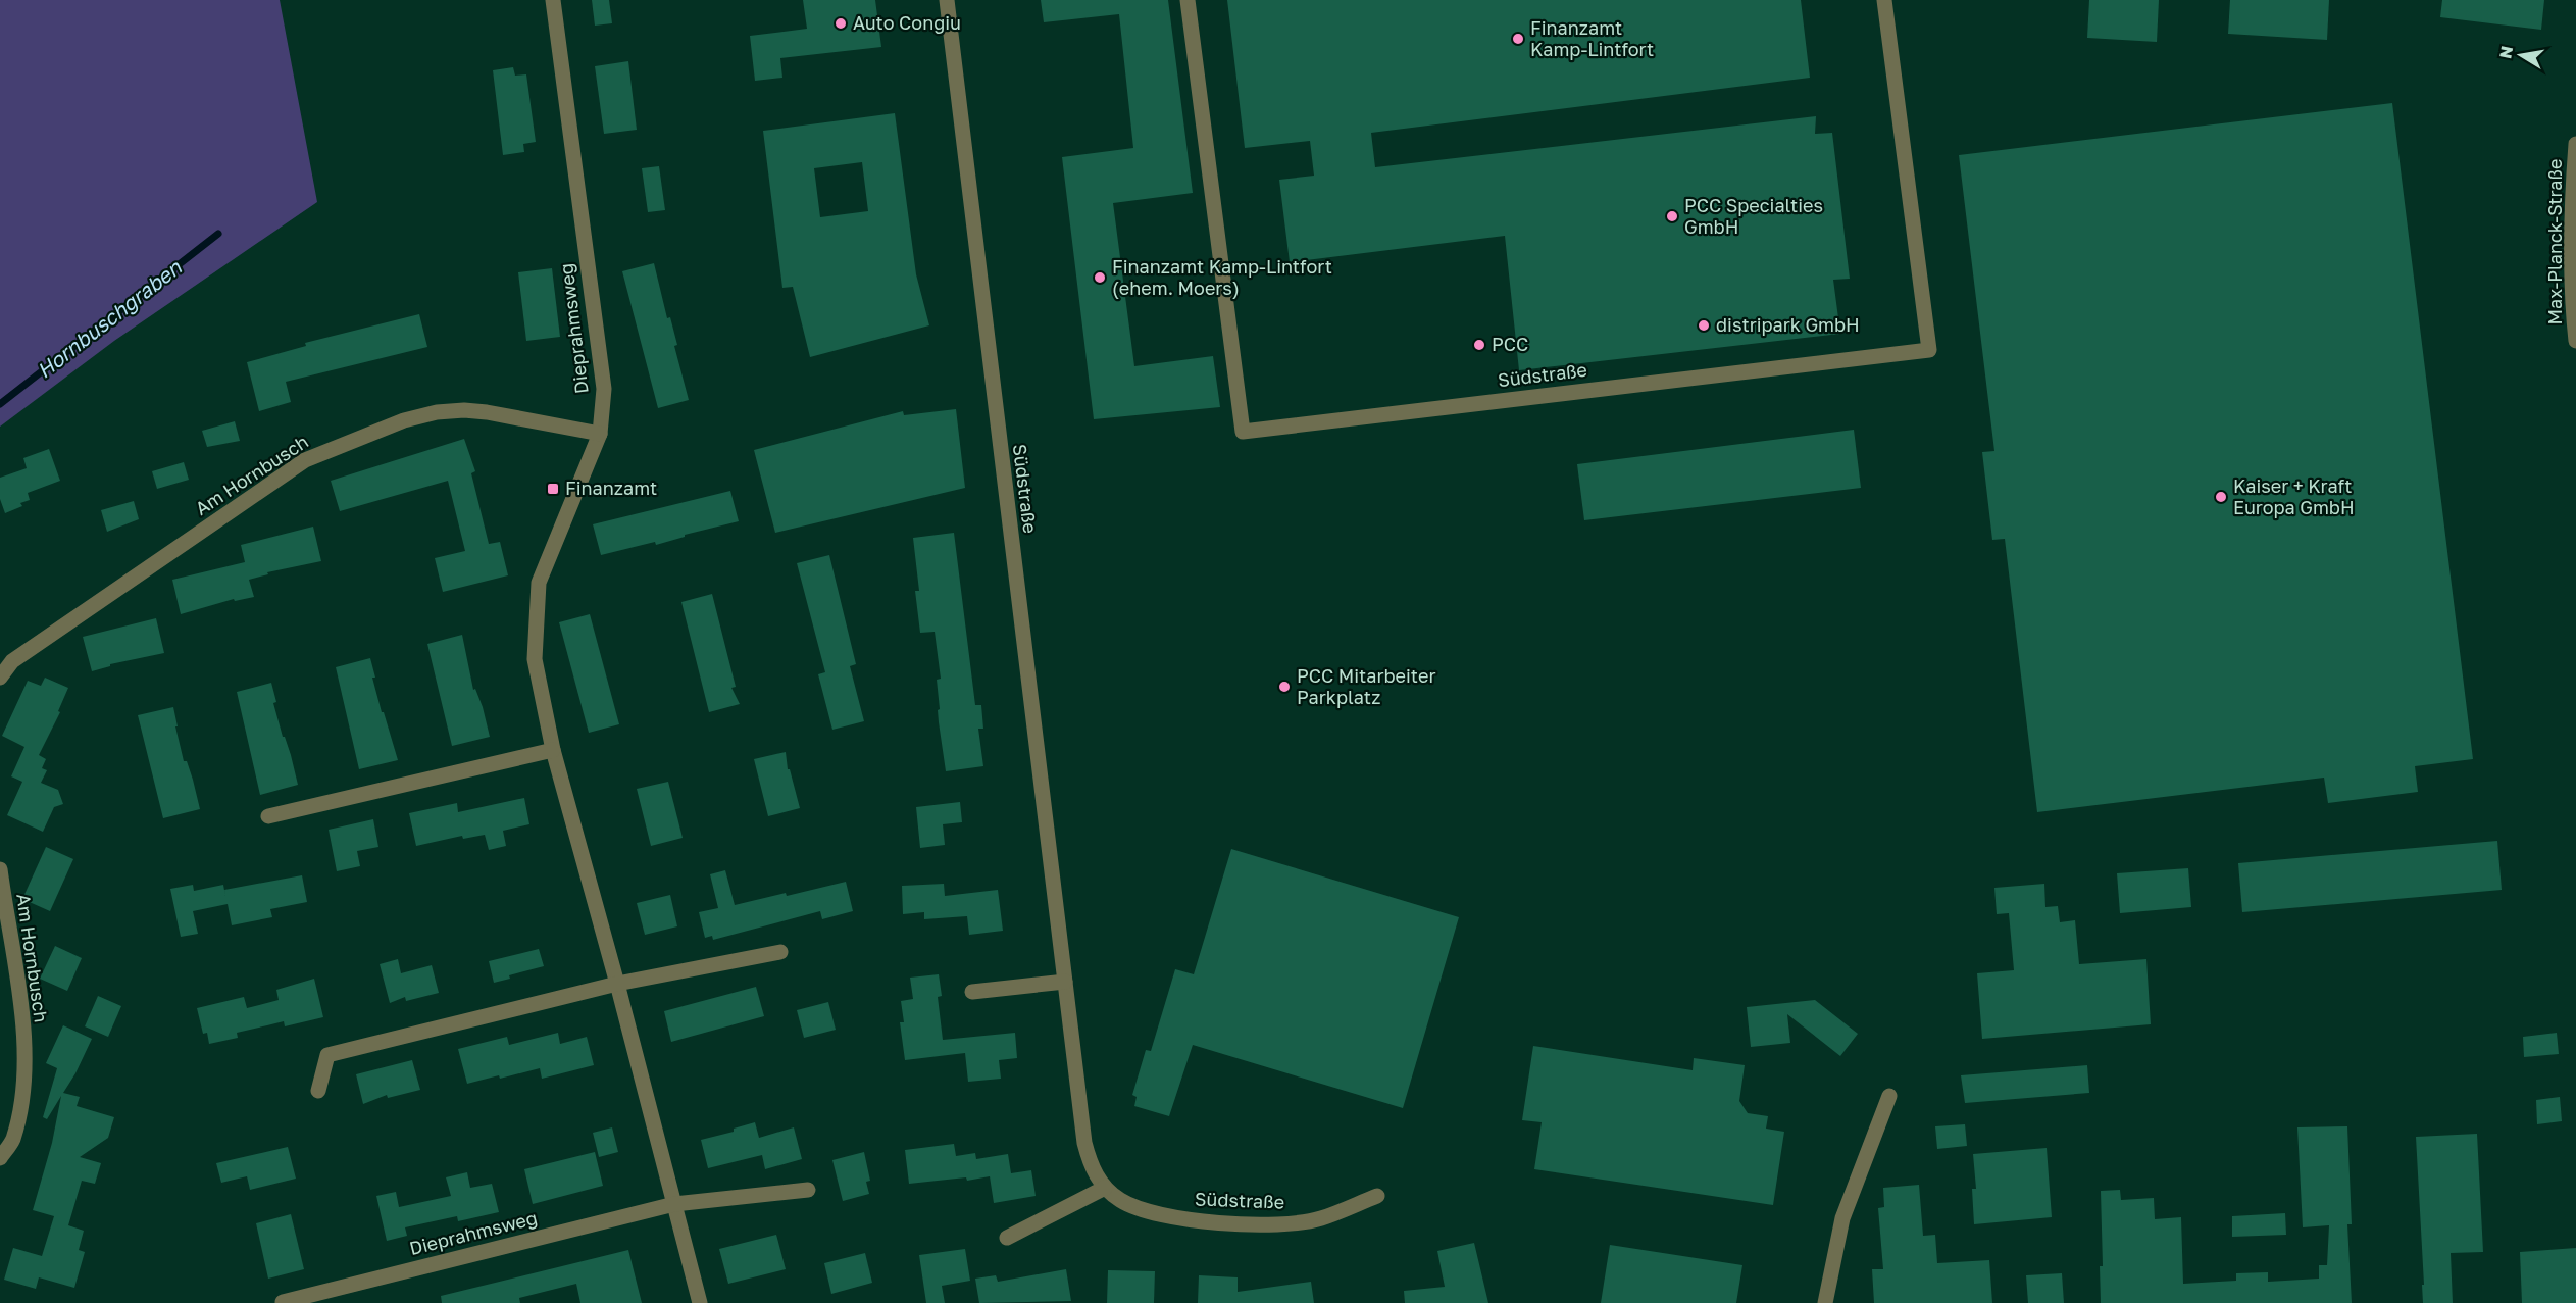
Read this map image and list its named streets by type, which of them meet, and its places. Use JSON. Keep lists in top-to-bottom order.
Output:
{
  "streets": {
    "street": [
      "Max-Planck-Straße",
      "Dieprahmsweg",
      "Südstraße",
      "Am Hornbusch"
    ]
  },
  "crossings": [
    ["Dieprahmsweg", "Am Hornbusch"]
  ],
  "water": ["Hornbuschgraben"],
  "places": {
    "other": [
      "Auto Congiu",
      "Finanzamt Kamp-Lintfort",
      "PCC Specialties GmbH",
      "Finanzamt Kamp-Lintfort (ehem. Moers)",
      "distripark GmbH",
      "PCC",
      "Kaiser + Kraft Europa GmbH",
      "PCC Mitarbeiter Parkplatz"
    ],
    "transit": ["Finanzamt"]
  },
  "north": "left"
}
